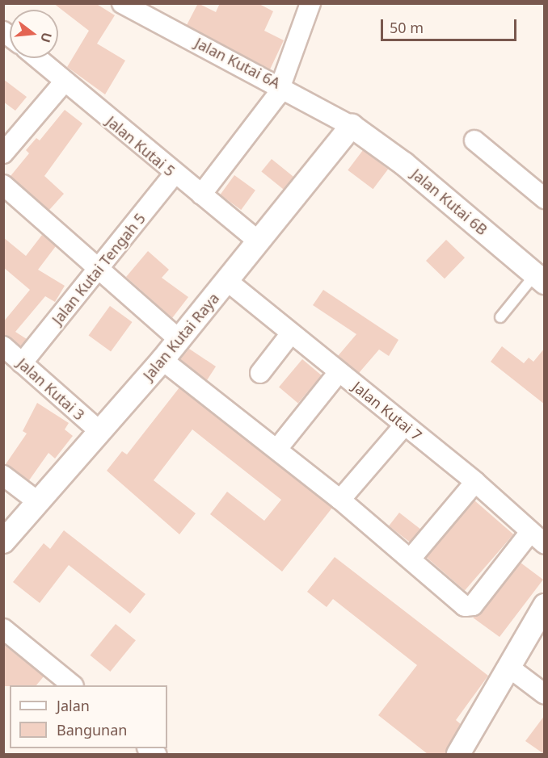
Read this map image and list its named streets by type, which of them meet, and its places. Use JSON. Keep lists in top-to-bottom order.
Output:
{
  "streets": {
    "street": [
      "Jalan Kutai 6A",
      "Jalan Kutai 5",
      "Jalan Kutai 6B",
      "Jalan Kutai Tengah 5",
      "Jalan Kutai Raya",
      "Jalan Kutai 3",
      "Jalan Kutai 7"
    ]
  },
  "crossings": [
    ["Jalan Kutai 6A", "Jalan Kutai 6B"],
    ["Jalan Kutai 6A", "Jalan Kutai Raya"],
    ["Jalan Kutai 5", "Jalan Kutai Tengah 5"],
    ["Jalan Kutai 5", "Jalan Kutai Raya"],
    ["Jalan Kutai 6B", "Jalan Kutai Raya"],
    ["Jalan Kutai Tengah 5", "Jalan Kutai 3"],
    ["Jalan Kutai Raya", "Jalan Kutai 3"],
    ["Jalan Kutai Raya", "Jalan Kutai 7"]
  ],
  "legend": ["Jalan", "Bangunan"],
  "scale_bar": "50 m",
  "north": "right"
}
